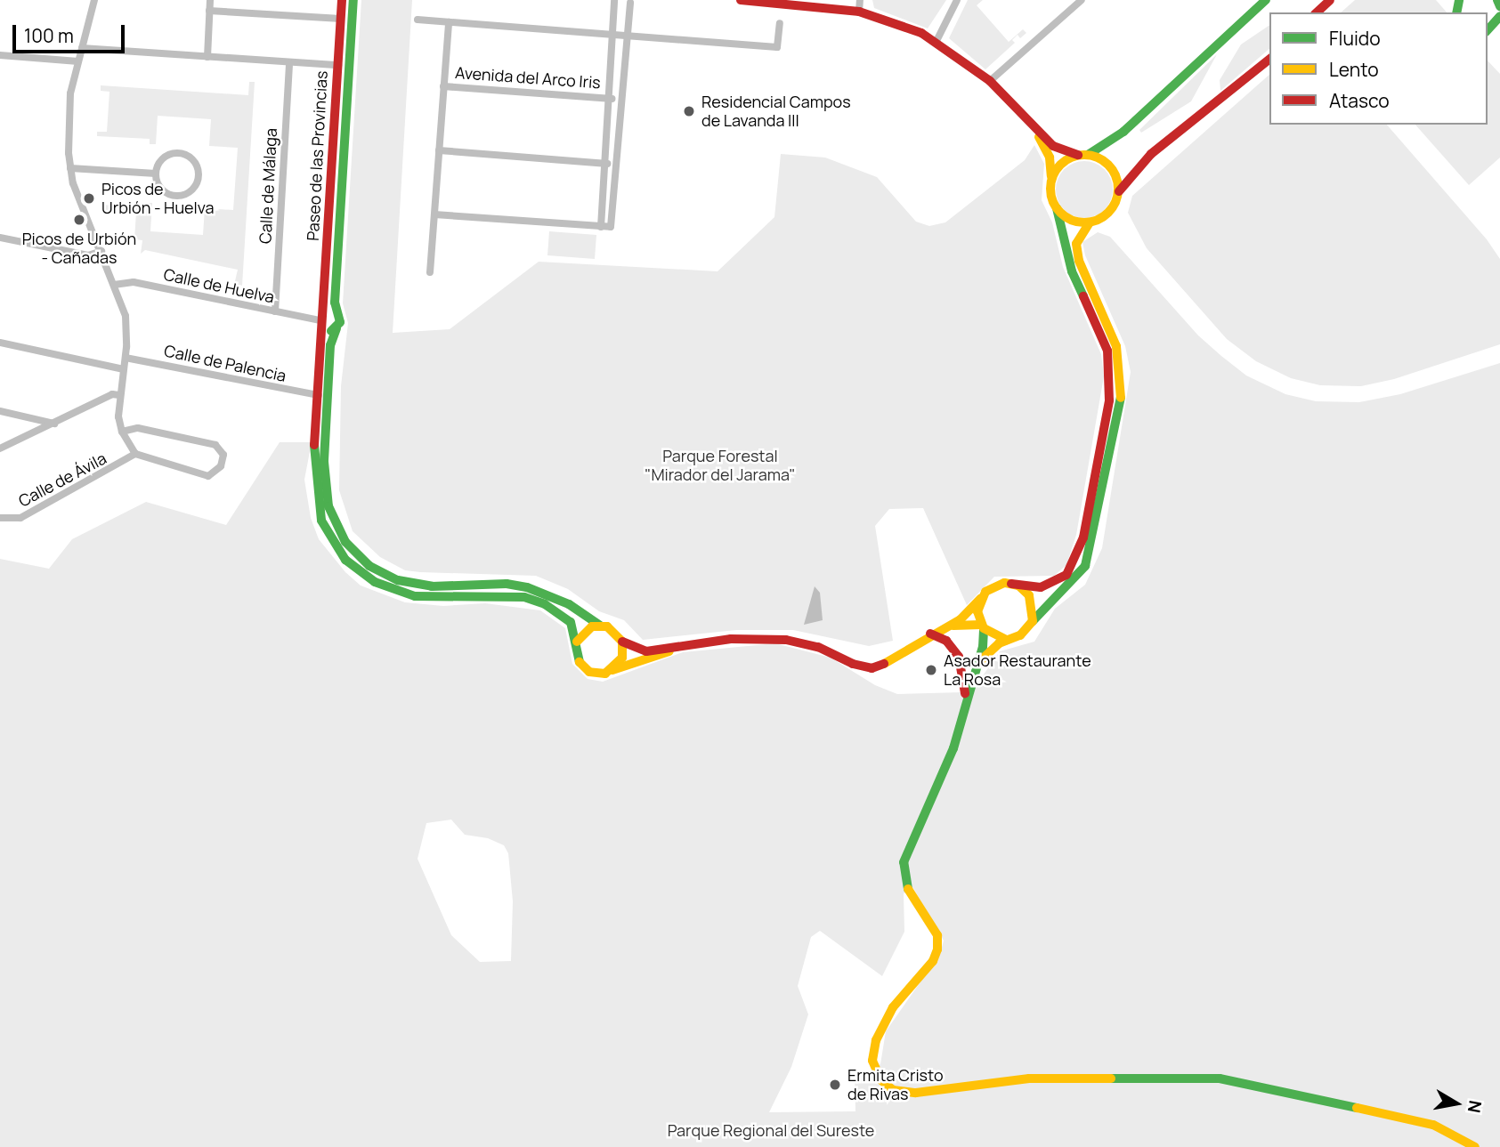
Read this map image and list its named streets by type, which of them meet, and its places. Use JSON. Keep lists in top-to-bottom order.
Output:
{
  "streets": {
    "main road": ["Paseo de las Provincias"],
    "street": [
      "Avenida del Arco Iris",
      "Calle de Málaga",
      "Calle de Huelva",
      "Calle de Palencia",
      "Calle de Ávila"
    ]
  },
  "crossings": [
    ["Paseo de las Provincias", "Calle de Huelva"],
    ["Paseo de las Provincias", "Calle de Palencia"],
    ["Calle de Málaga", "Calle de Huelva"]
  ],
  "parks": ["Parque Forestal \"Mirador del Jarama\"", "Parque Regional del Sureste"],
  "places": [
    "Residencial Campos de Lavanda III",
    "Picos de Urbión - Huelva",
    "Picos de Urbión - Cañadas",
    "Asador Restaurante La Rosa",
    "Ermita Cristo de Rivas"
  ],
  "legend": ["Fluido", "Lento", "Atasco"],
  "scale_bar": "100 m",
  "north": "right"
}
